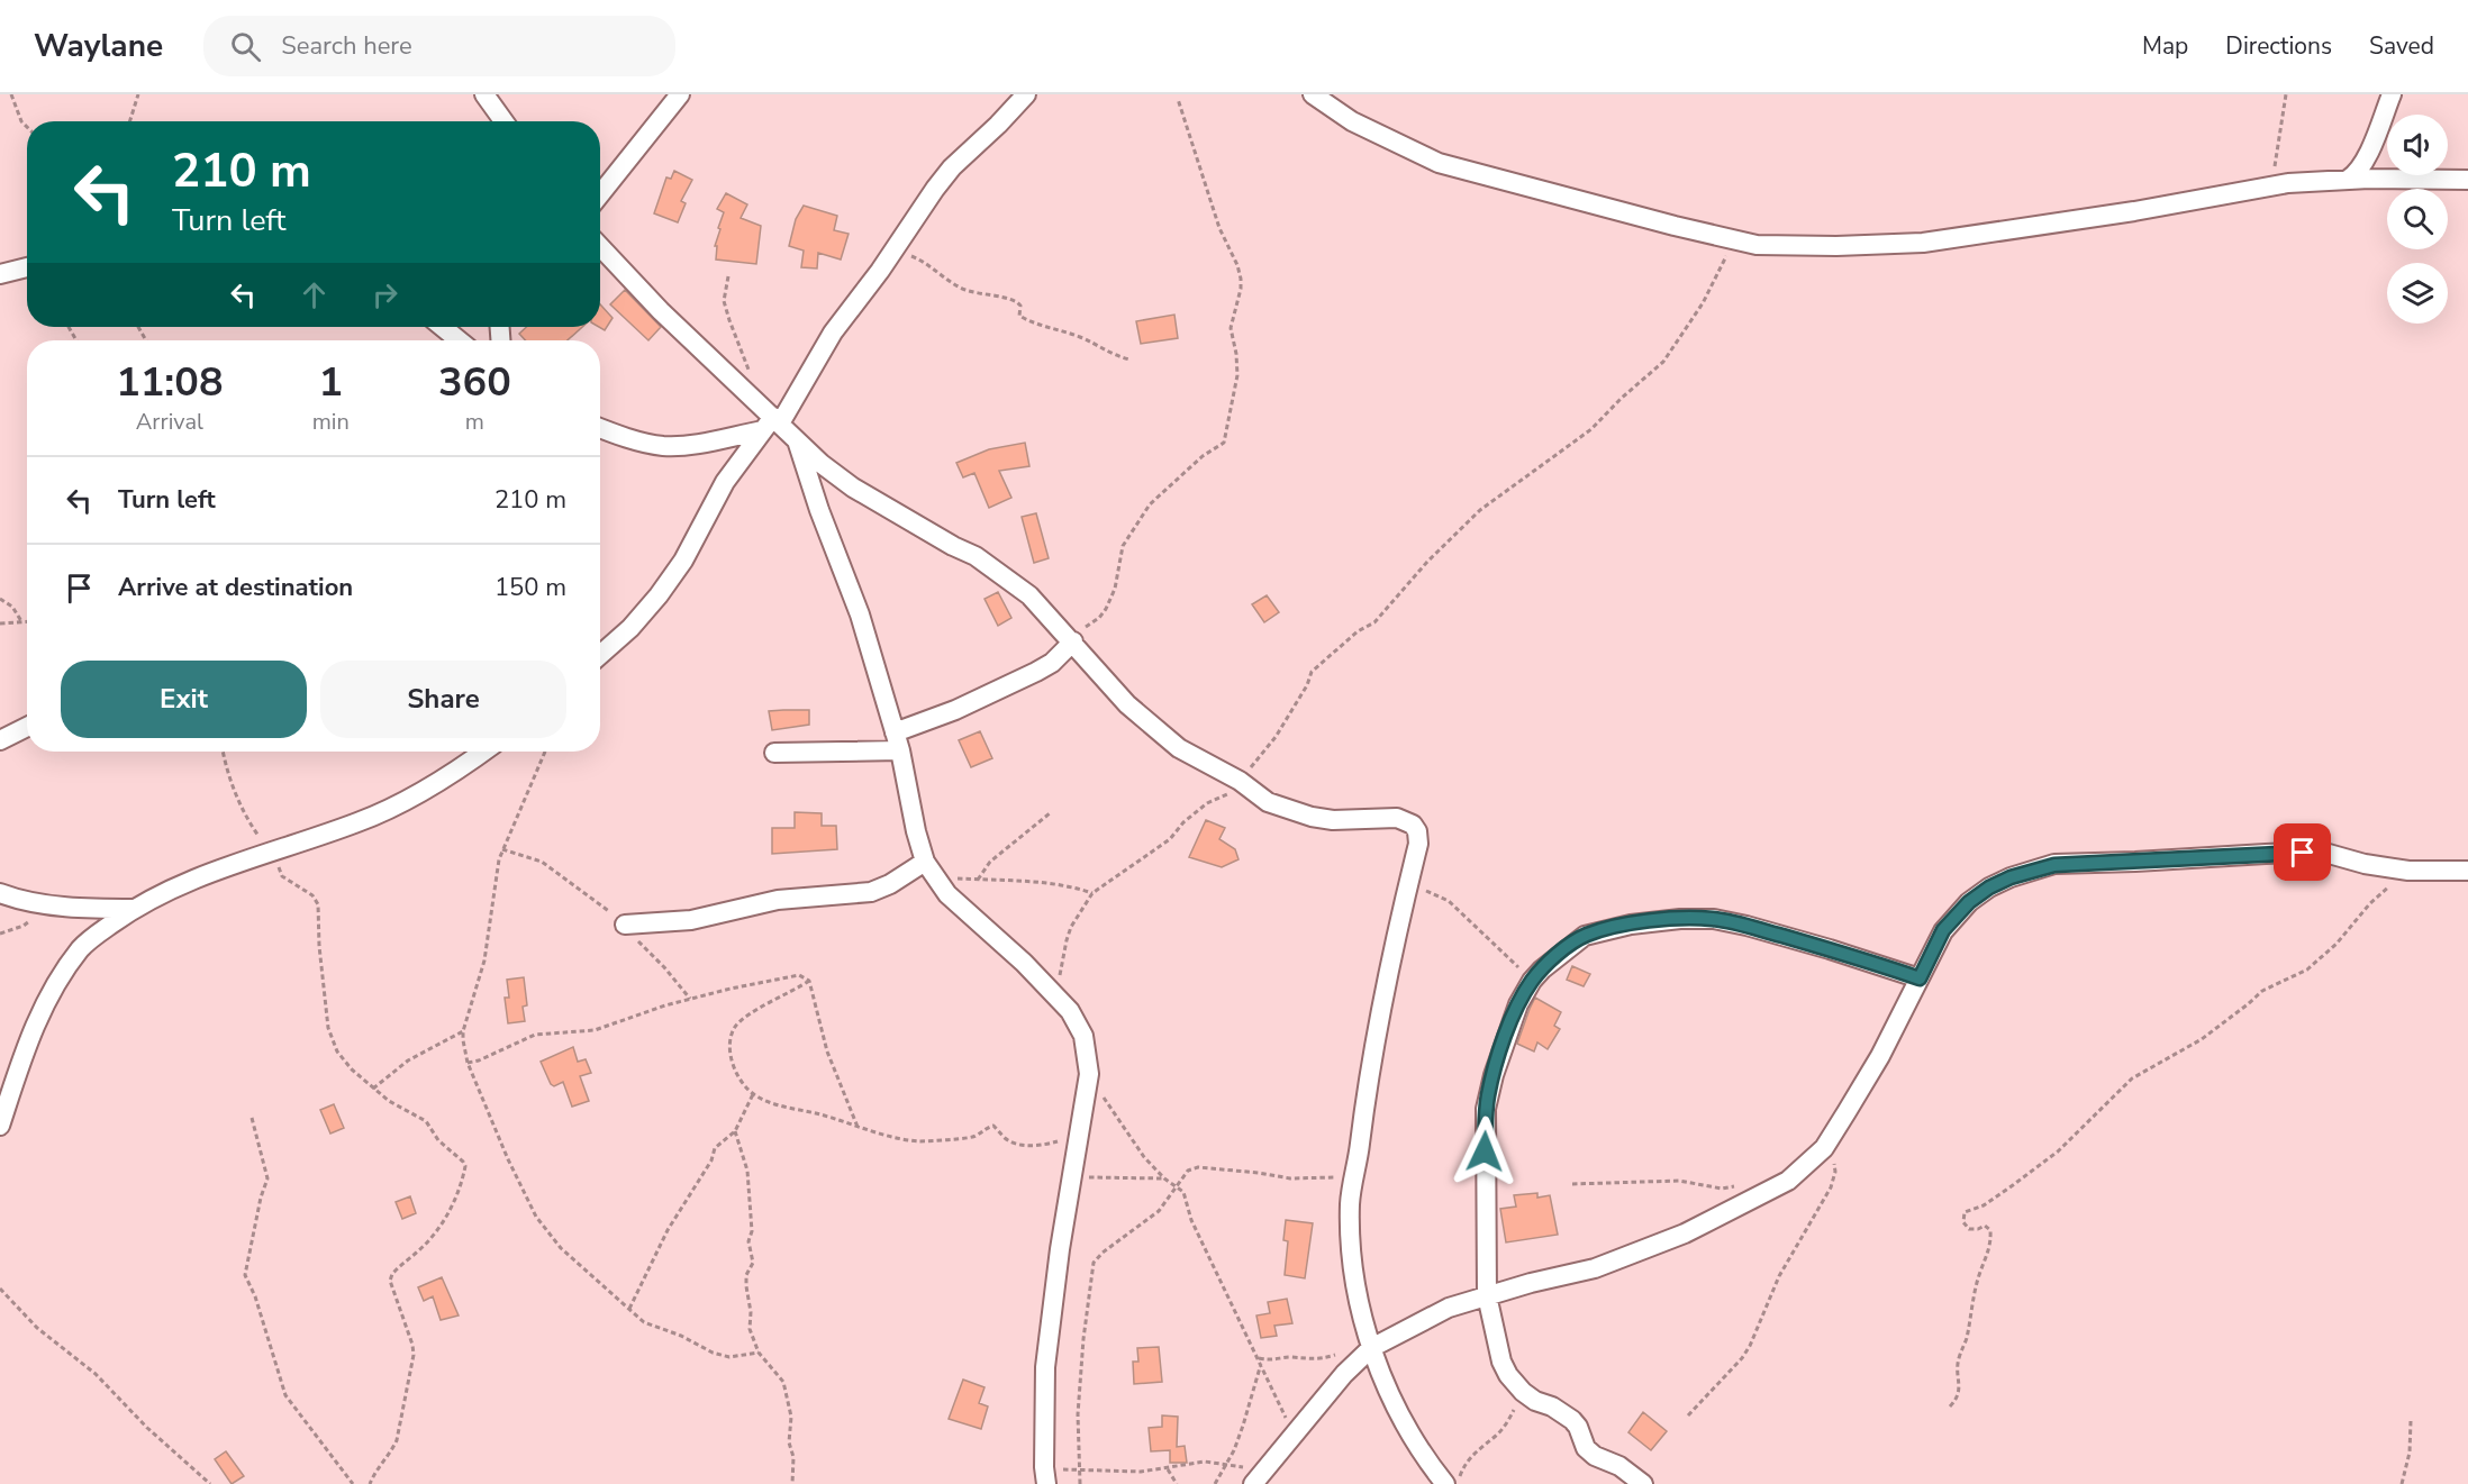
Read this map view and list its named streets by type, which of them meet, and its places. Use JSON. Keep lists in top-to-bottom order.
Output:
{
  "page": {
    "header": "Waylane",
    "search": "Search here",
    "nav": ["Map", "Directions", "Saved"],
    "turn": ["210 m", "Turn left"],
    "eta": [
      "11:08",
      "Arrival",
      "1",
      "min",
      "360",
      "m"
    ],
    "list": [
      {
        "name": "Turn left",
        "value": "210 m"
      },
      {
        "name": "Arrive at destination",
        "value": "150 m"
      }
    ],
    "buttons": ["Exit", "Share"]
  }
}
